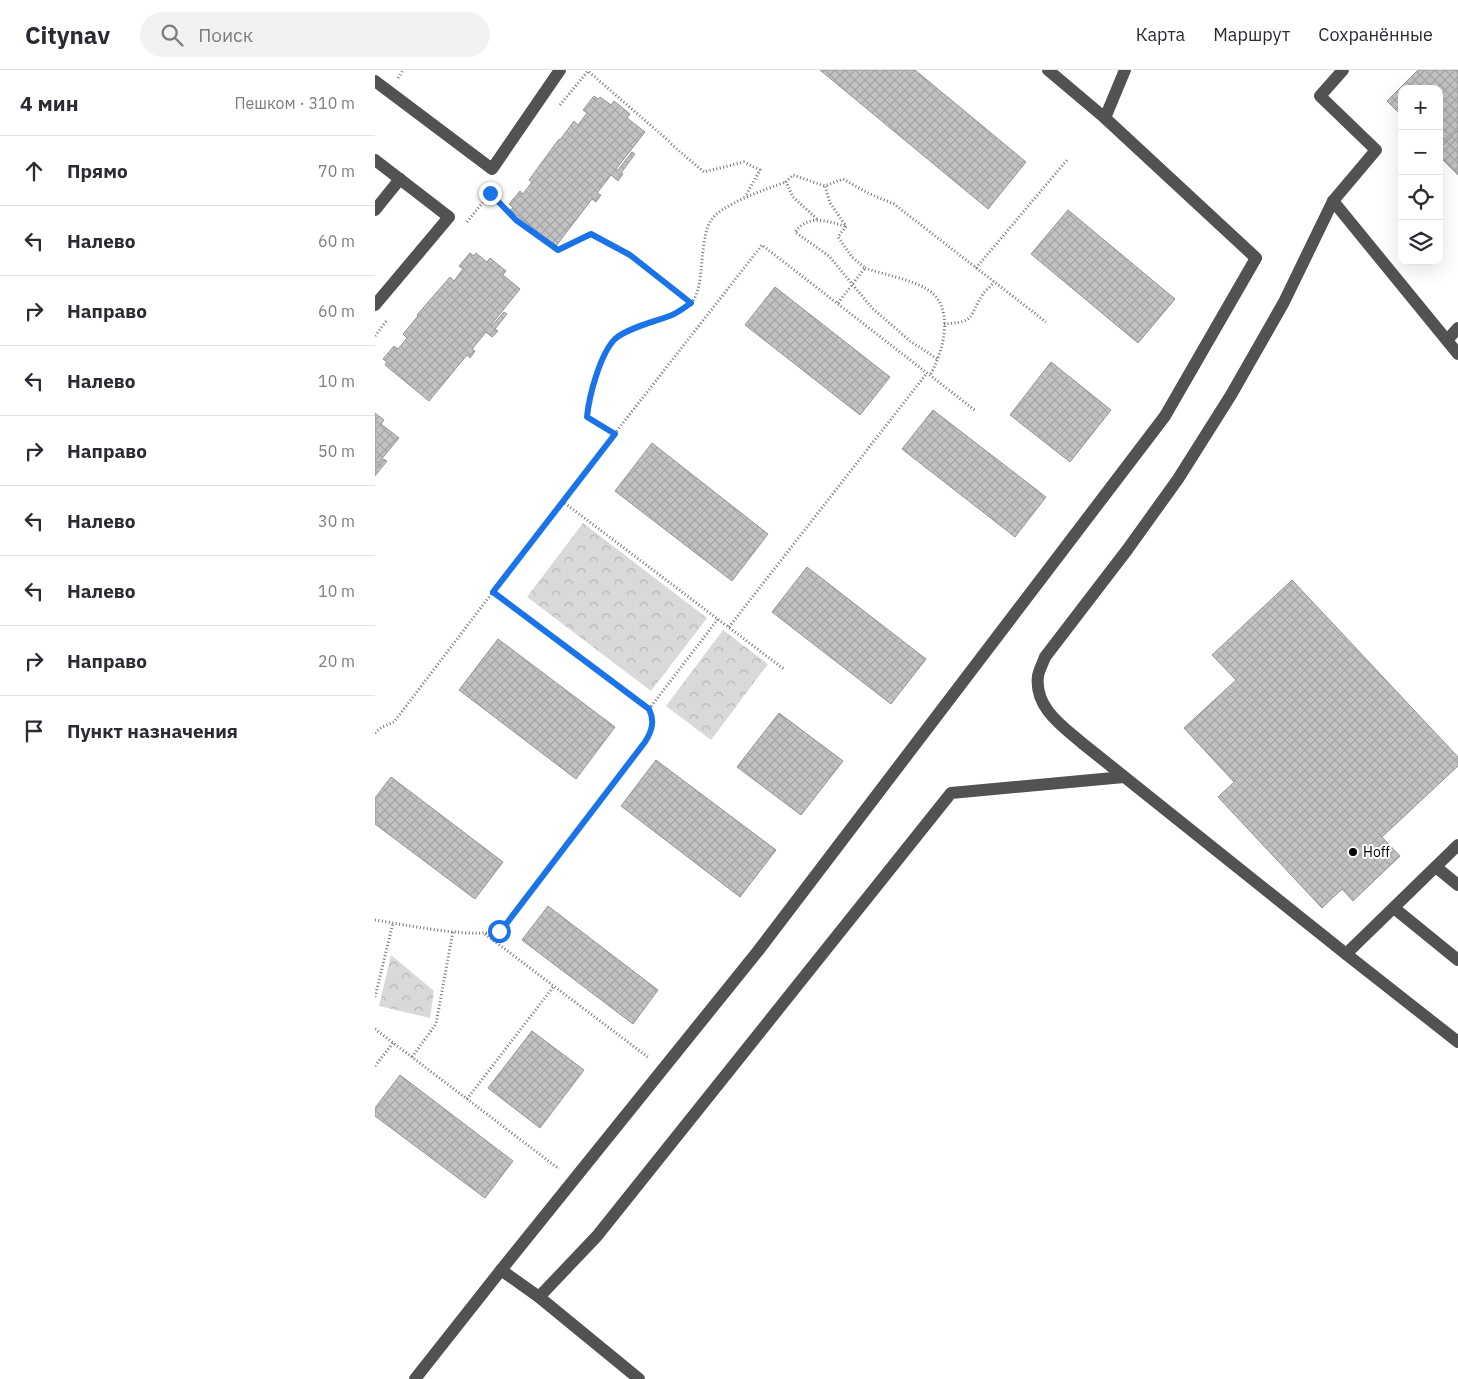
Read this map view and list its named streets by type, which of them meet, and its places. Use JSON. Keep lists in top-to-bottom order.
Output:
{
  "places": ["Hoff"],
  "page": {
    "header": "Citynav",
    "search": "Поиск",
    "nav": ["Карта", "Маршрут", "Сохранённые"],
    "heading": ["4 мин", "Пешком · 310 m"],
    "map_buttons": ["+", "−"],
    "list": [
      ["Прямо", "70 m"],
      ["Налево", "60 m"],
      ["Направо", "60 m"],
      ["Налево", "10 m"],
      ["Направо", "50 m"],
      ["Налево", "30 m"],
      ["Налево", "10 m"],
      ["Направо", "20 m"],
      "Пункт назначения"
    ]
  }
}
